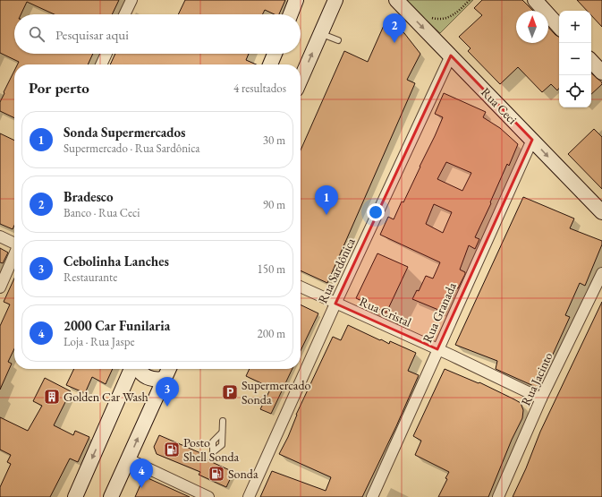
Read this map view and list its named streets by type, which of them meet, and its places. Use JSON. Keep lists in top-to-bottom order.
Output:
{
  "streets": {
    "main road": ["Rua Ceci"],
    "street": [
      "Rua Sardônica",
      "Rua Cristal",
      "Rua Granada",
      "Rua Jacinto"
    ]
  },
  "crossings": [
    ["Rua Ceci", "Rua Sardônica"],
    ["Rua Ceci", "Rua Granada"],
    ["Rua Sardônica", "Rua Cristal"],
    ["Rua Cristal", "Rua Granada"],
    ["Rua Cristal", "Rua Jacinto"]
  ],
  "one_way": ["Rua Ceci"],
  "places": {
    "parking": ["Supermercado Sonda"],
    "building": ["Golden Car Wash"],
    "fuel station": ["Posto Shell Sonda", "Sonda"]
  },
  "north": "top",
  "page": {
    "map_buttons": ["+", "−"],
    "pins": [
      "2",
      "1",
      "3",
      "4"
    ],
    "search": "Pesquisar aqui",
    "heading": ["Por perto", "4 resultados"],
    "list": [
      {
        "mark": "1",
        "name": "Sonda Supermercados",
        "note": "Supermercado · Rua Sardônica",
        "value": "30 m"
      },
      {
        "mark": "2",
        "name": "Bradesco",
        "note": "Banco · Rua Ceci",
        "value": "90 m"
      },
      {
        "mark": "3",
        "name": "Cebolinha Lanches",
        "note": "Restaurante",
        "value": "150 m"
      },
      {
        "mark": "4",
        "name": "2000 Car Funilaria",
        "note": "Loja · Rua Jaspe",
        "value": "200 m"
      }
    ]
  }
}
